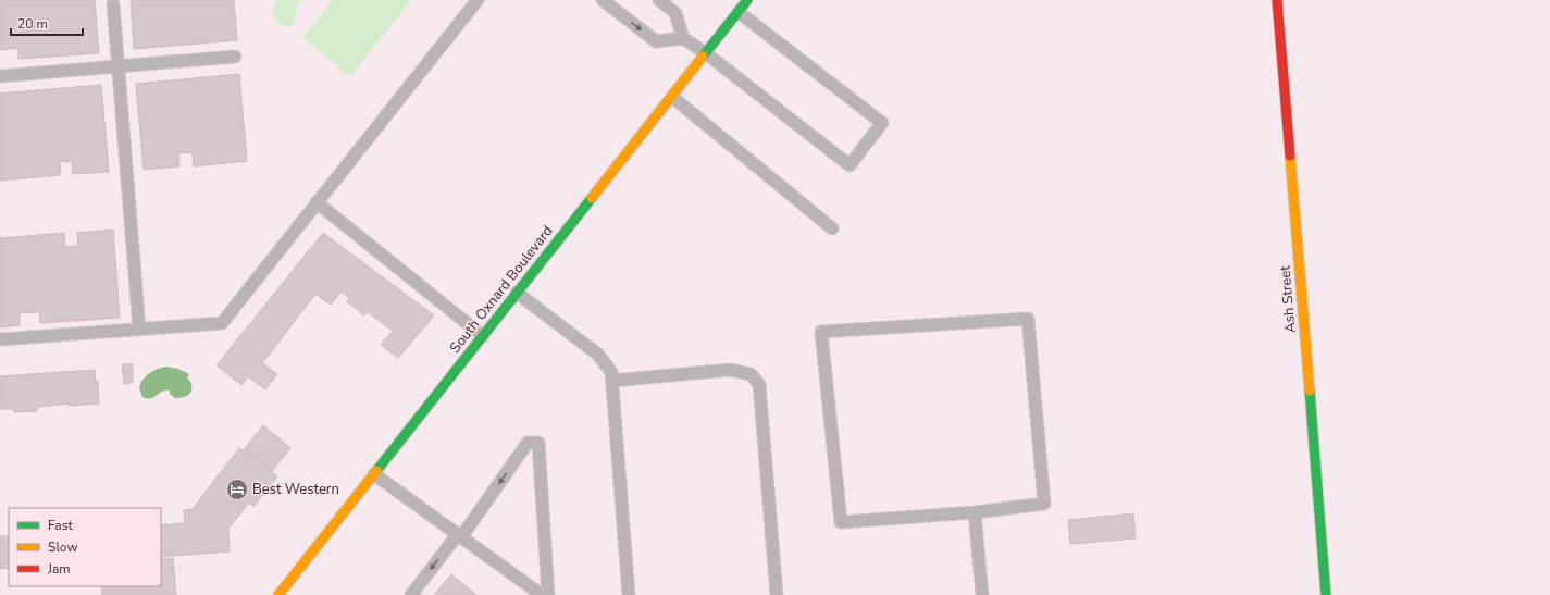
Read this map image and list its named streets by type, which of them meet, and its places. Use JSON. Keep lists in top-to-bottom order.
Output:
{
  "streets": {
    "main road": ["South Oxnard Boulevard", "Ash Street"]
  },
  "places": {
    "hotel": ["Best Western"]
  },
  "legend": ["Fast", "Slow", "Jam"],
  "scale_bar": "20 m"
}
